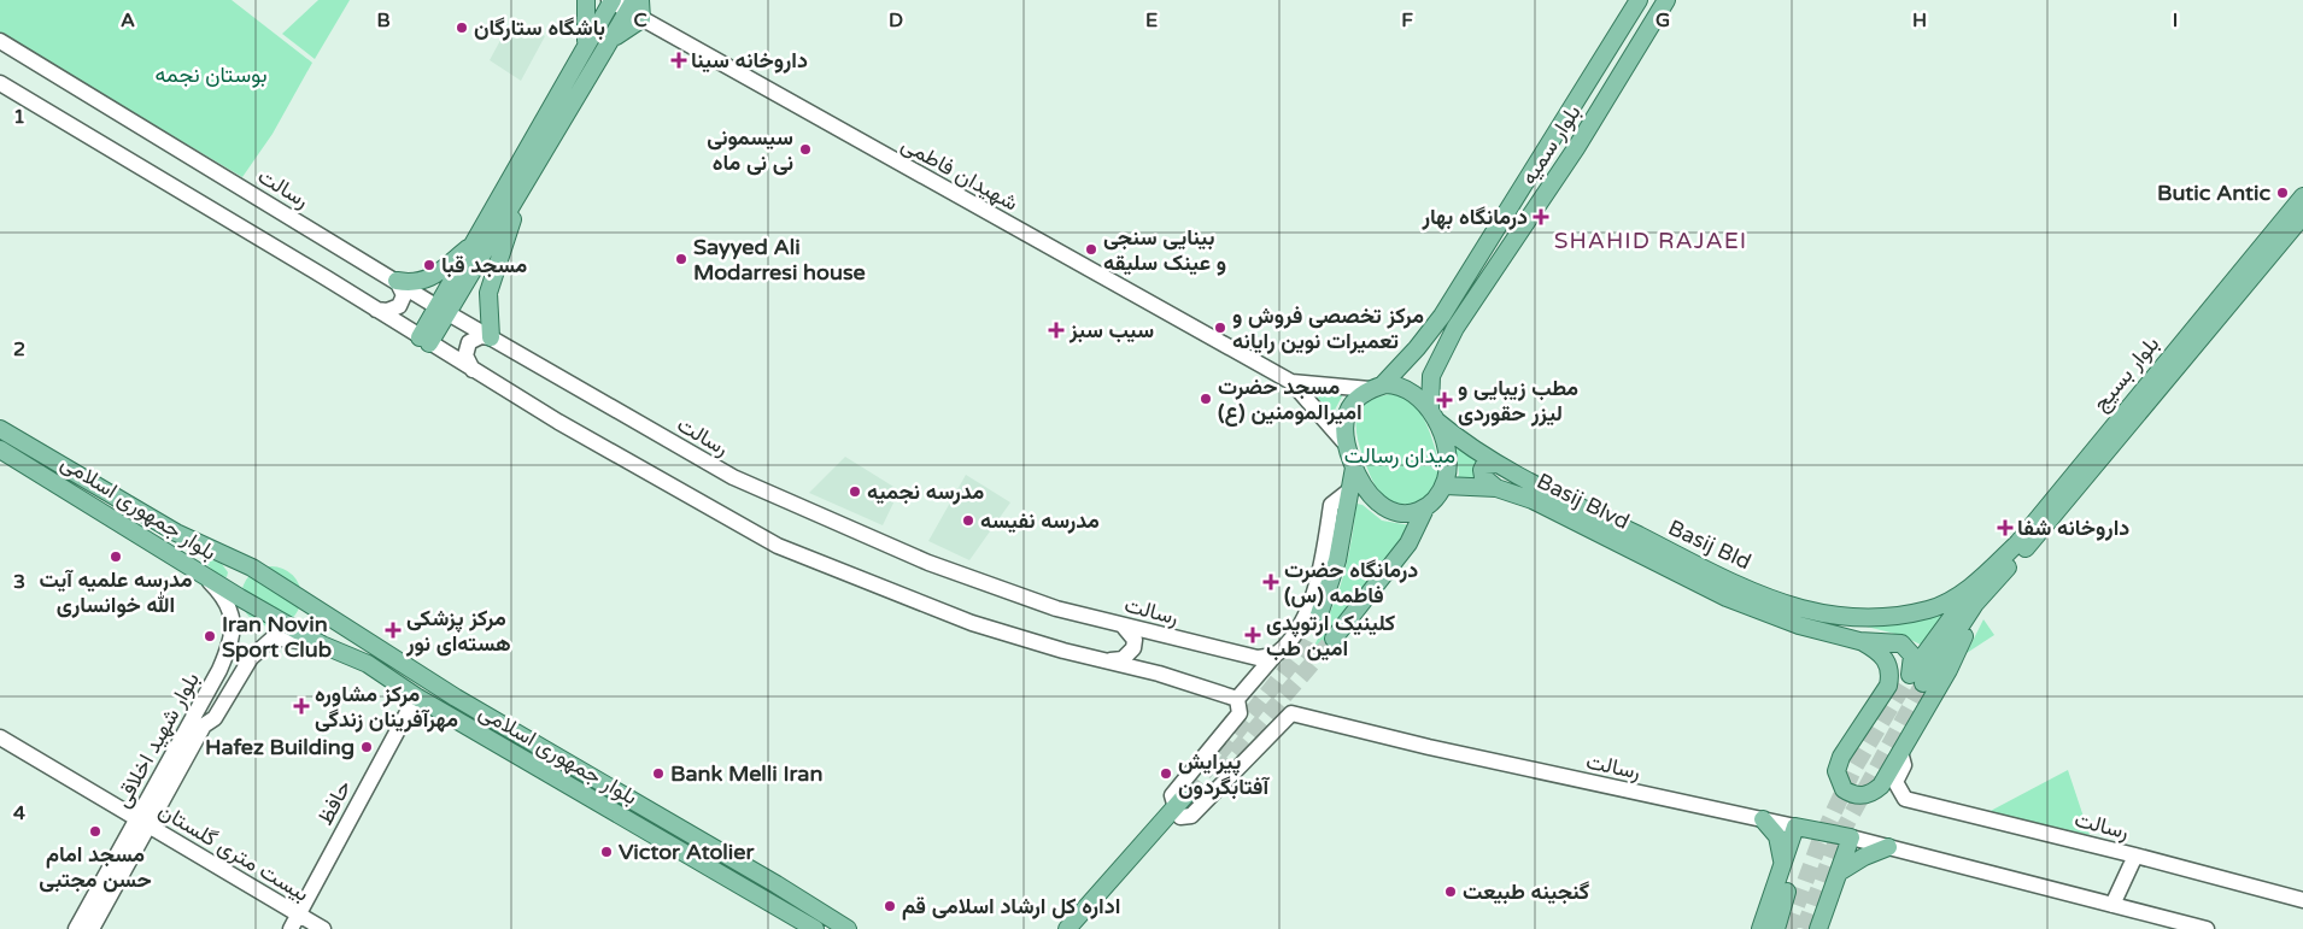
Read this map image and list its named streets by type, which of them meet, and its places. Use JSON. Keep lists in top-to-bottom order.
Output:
{
  "streets": {
    "main road": [
      "بلوار سمیه",
      "بلوار بسیج",
      "Basij Blvd",
      "بلوار جمهوری اسلامی",
      "Basij Bld"
    ],
    "street": [
      "شهیدان فاطمی",
      "رسالت",
      "بلوار شهید اخلاقی",
      "حافظ",
      "بیست متری گلستان"
    ]
  },
  "crossings": [
    ["بلوار سمیه", "Basij Blvd"],
    ["بلوار سمیه", "Basij Bld"],
    ["بلوار بسیج", "Basij Blvd"],
    ["بلوار بسیج", "Basij Bld"],
    ["Basij Blvd", "Basij Bld"],
    ["بلوار جمهوری اسلامی", "بلوار شهید اخلاقی"],
    ["بلوار جمهوری اسلامی", "حافظ"],
    ["بلوار شهید اخلاقی", "بیست متری گلستان"],
    ["حافظ", "بیست متری گلستان"]
  ],
  "districts": ["SHAHID RAJAEI"],
  "parks": ["بوستان نجمه", "میدان رسالت"],
  "places": {
    "other": [
      "باشگاه ستارگان",
      "سیسمونی نی نی ماه",
      "Butic Antic",
      "بینایی سنجی و عینک سلیقه",
      "Sayyed Ali Modarresi house",
      "مسجد قبا",
      "مرکز تخصصی فروش و تعمیرات نوین رایانه",
      "مسجد حضرت امیرالمومنین (ع)",
      "مدرسه نجمیه",
      "مدرسه نفیسه",
      "مدرسه علمیه آیت الله خوانساری",
      "Iran Novin Sport Club",
      "Hafez Building",
      "Bank Melli Iran",
      "پیرایش آفتابگردون",
      "مسجد امام حسن مجتبی",
      "Victor Atolier",
      "گنجینه طبیعت",
      "اداره کل ارشاد اسلامی قم"
    ],
    "health": [
      "داروخانه سینا",
      "درمانگاه بهار",
      "سیب سبز",
      "مطب زیبایی و لیزر حقوردی",
      "داروخانه شفا",
      "درمانگاه حضرت فاطمه (س)",
      "مرکز پزشکی هسته‌ای نور",
      "کلینیک ارتوپدی امین طب",
      "مرکز مشاوره مهرآفرینان زندگی"
    ]
  },
  "grid": {
    "columns": [
      "A",
      "B",
      "C",
      "D",
      "E",
      "F",
      "G",
      "H",
      "I"
    ],
    "rows": [
      "1",
      "2",
      "3",
      "4"
    ]
  }
}
